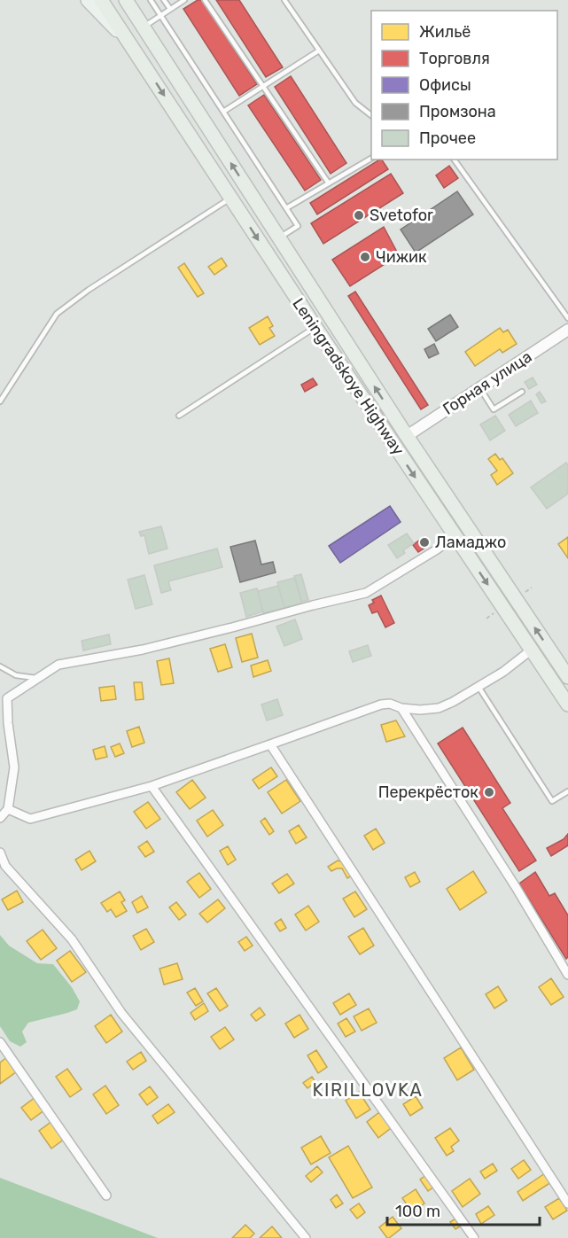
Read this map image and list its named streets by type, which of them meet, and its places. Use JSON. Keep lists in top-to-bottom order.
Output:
{
  "streets": {
    "highway": ["Leningradskoye Highway"],
    "street": ["Горная улица"]
  },
  "crossings": [
    ["Leningradskoye Highway", "Горная улица"]
  ],
  "districts": ["KIRILLOVKA"],
  "places": [
    "Svetofor",
    "Чижик",
    "Ламаджо",
    "Перекрёсток"
  ],
  "legend": [
    "Жильё",
    "Торговля",
    "Офисы",
    "Промзона",
    "Прочее"
  ],
  "scale_bar": "100 m"
}
